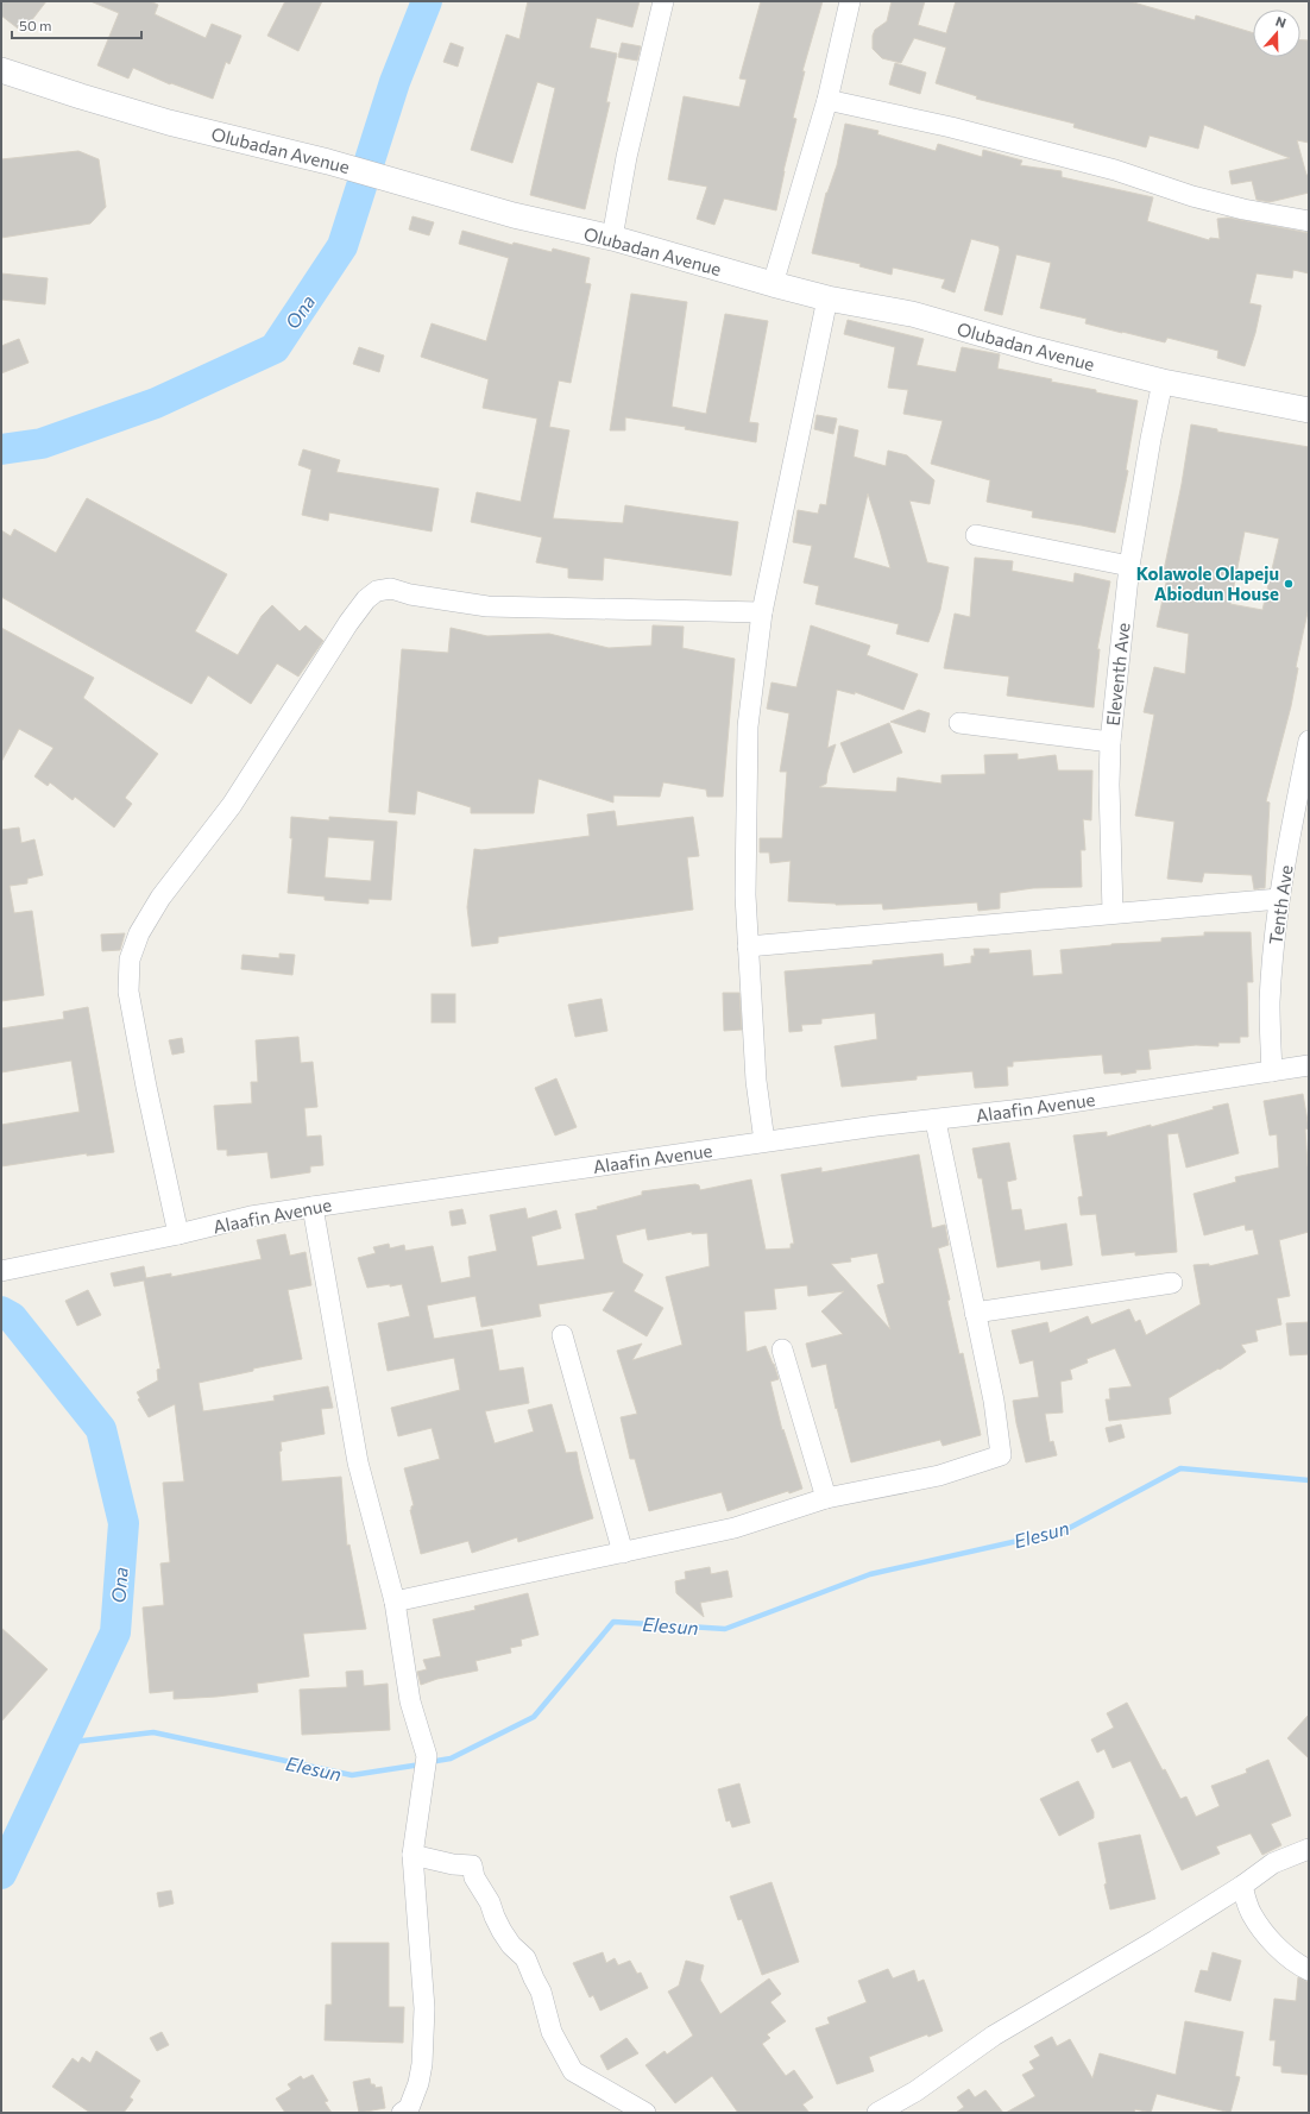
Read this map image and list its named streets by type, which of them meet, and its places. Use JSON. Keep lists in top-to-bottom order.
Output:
{
  "streets": {
    "street": [
      "Olubadan Avenue",
      "Eleventh Ave",
      "Tenth Ave",
      "Alaafin Avenue"
    ]
  },
  "crossings": [
    ["Olubadan Avenue", "Eleventh Ave"],
    ["Tenth Ave", "Alaafin Avenue"]
  ],
  "water": ["Ona", "Elesun"],
  "places": ["Kolawole Olapeju Abiodun House"],
  "scale_bar": "50 m",
  "north": "top"
}
